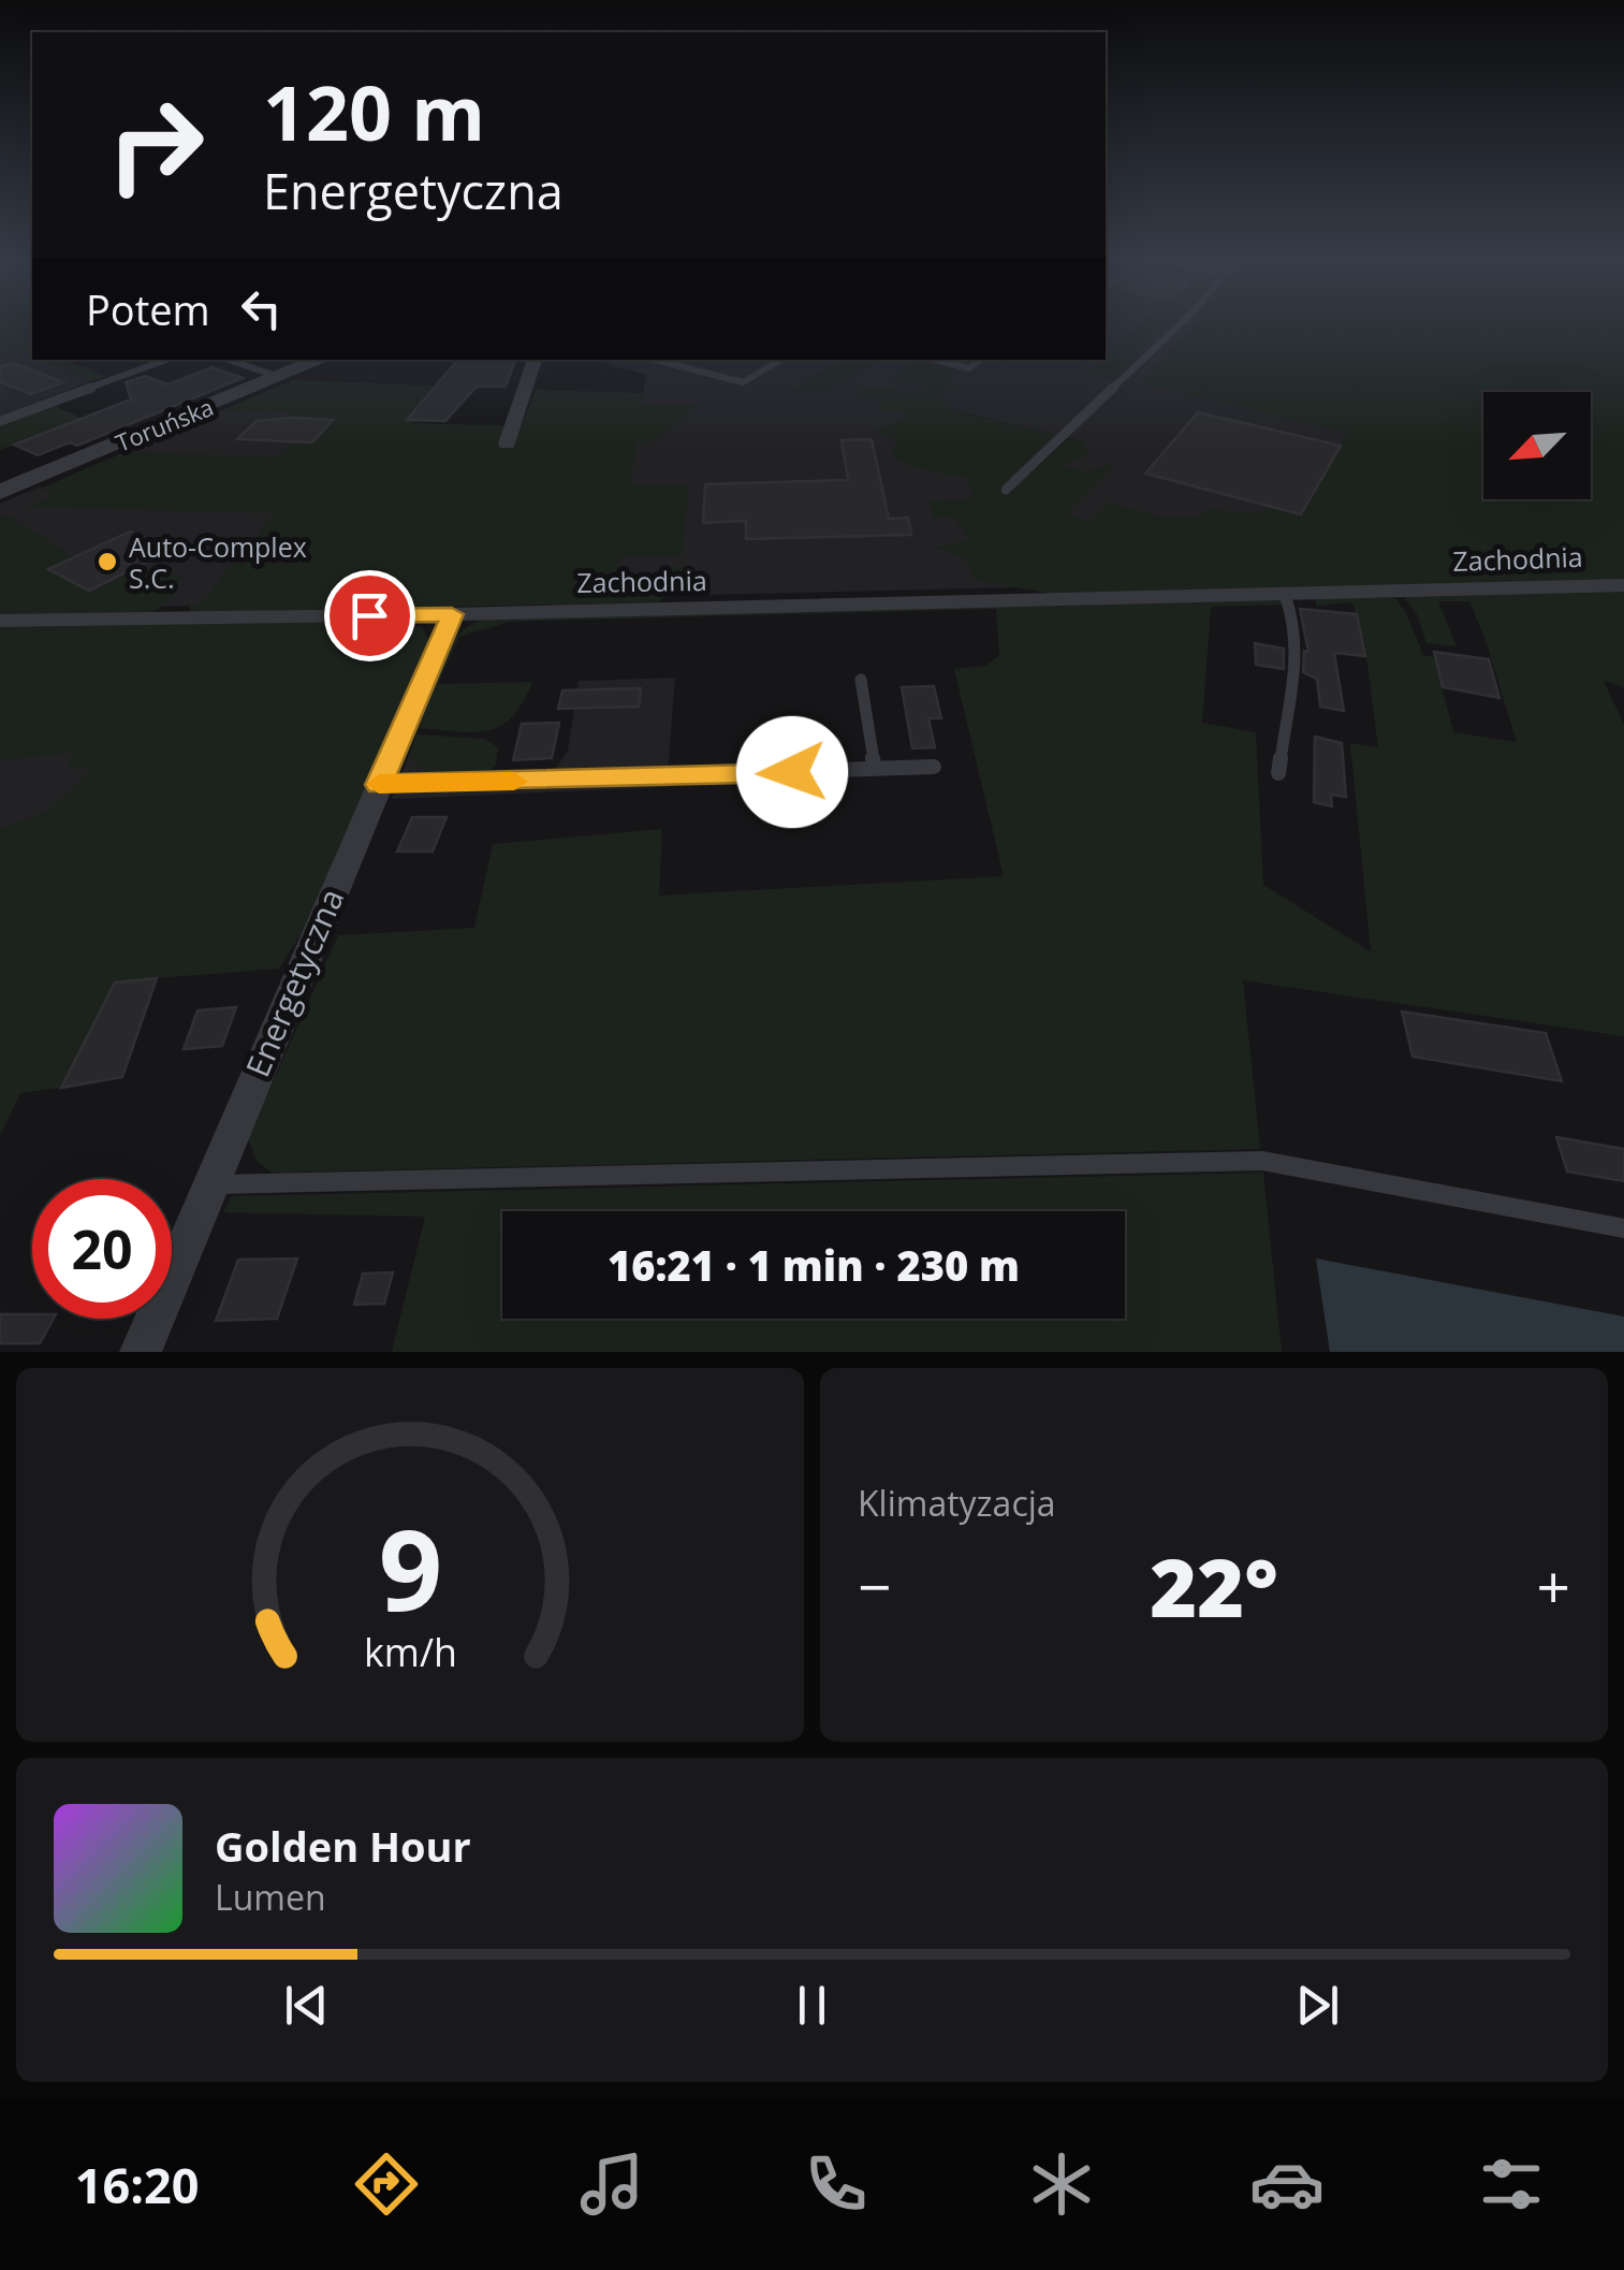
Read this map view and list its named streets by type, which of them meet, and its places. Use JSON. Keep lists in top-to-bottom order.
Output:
{
  "streets": {
    "street": ["Toruńska", "Zachodnia", "Energetyczna"]
  },
  "crossings": [
    ["Zachodnia", "Energetyczna"]
  ],
  "places": ["Auto-Complex S.C."],
  "north": "bottom left",
  "page": {
    "turn": ["120 m", "Energetyczna"],
    "then": "Potem",
    "limit": "20",
    "trip": "16:21 · 1 min · 230 m",
    "tile": "Klimatyzacja",
    "heat": ["−", "22°", "+"],
    "song": ["Golden Hour", "Lumen"],
    "tabs": "16:20",
    "gauge": ["9", "km/h"]
  }
}
